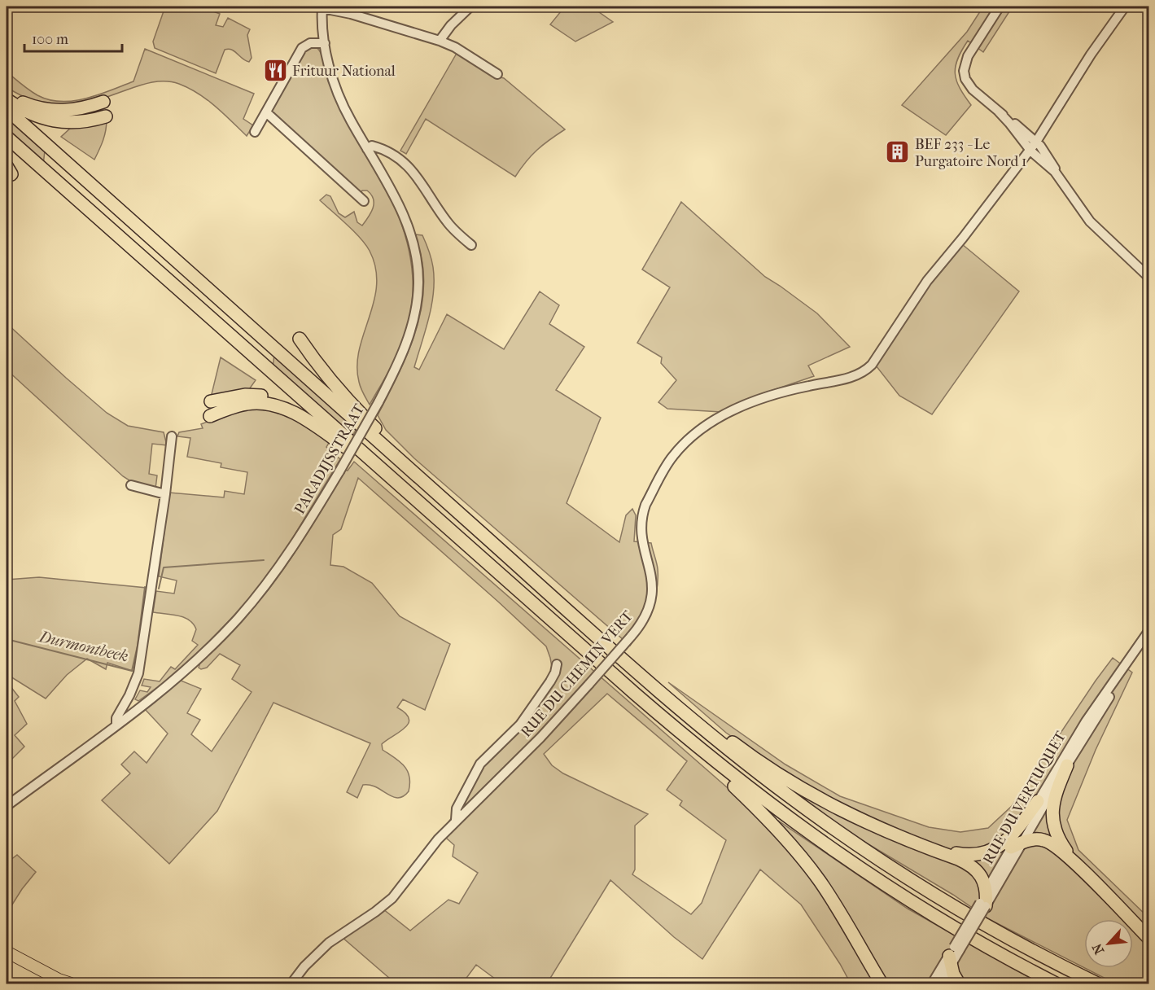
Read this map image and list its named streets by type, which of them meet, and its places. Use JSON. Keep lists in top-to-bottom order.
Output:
{
  "streets": {
    "street": ["PARADIJSSTRAAT", "RUE DU CHEMIN VERT", "RUE DU VERTUQUET"]
  },
  "water": ["Durmontbeek"],
  "places": {
    "restaurant": ["Frituur National"],
    "building": ["BEF 233 - Le Purgatoire Nord 1"]
  },
  "scale_bar": "100 m",
  "north": "bottom left"
}
